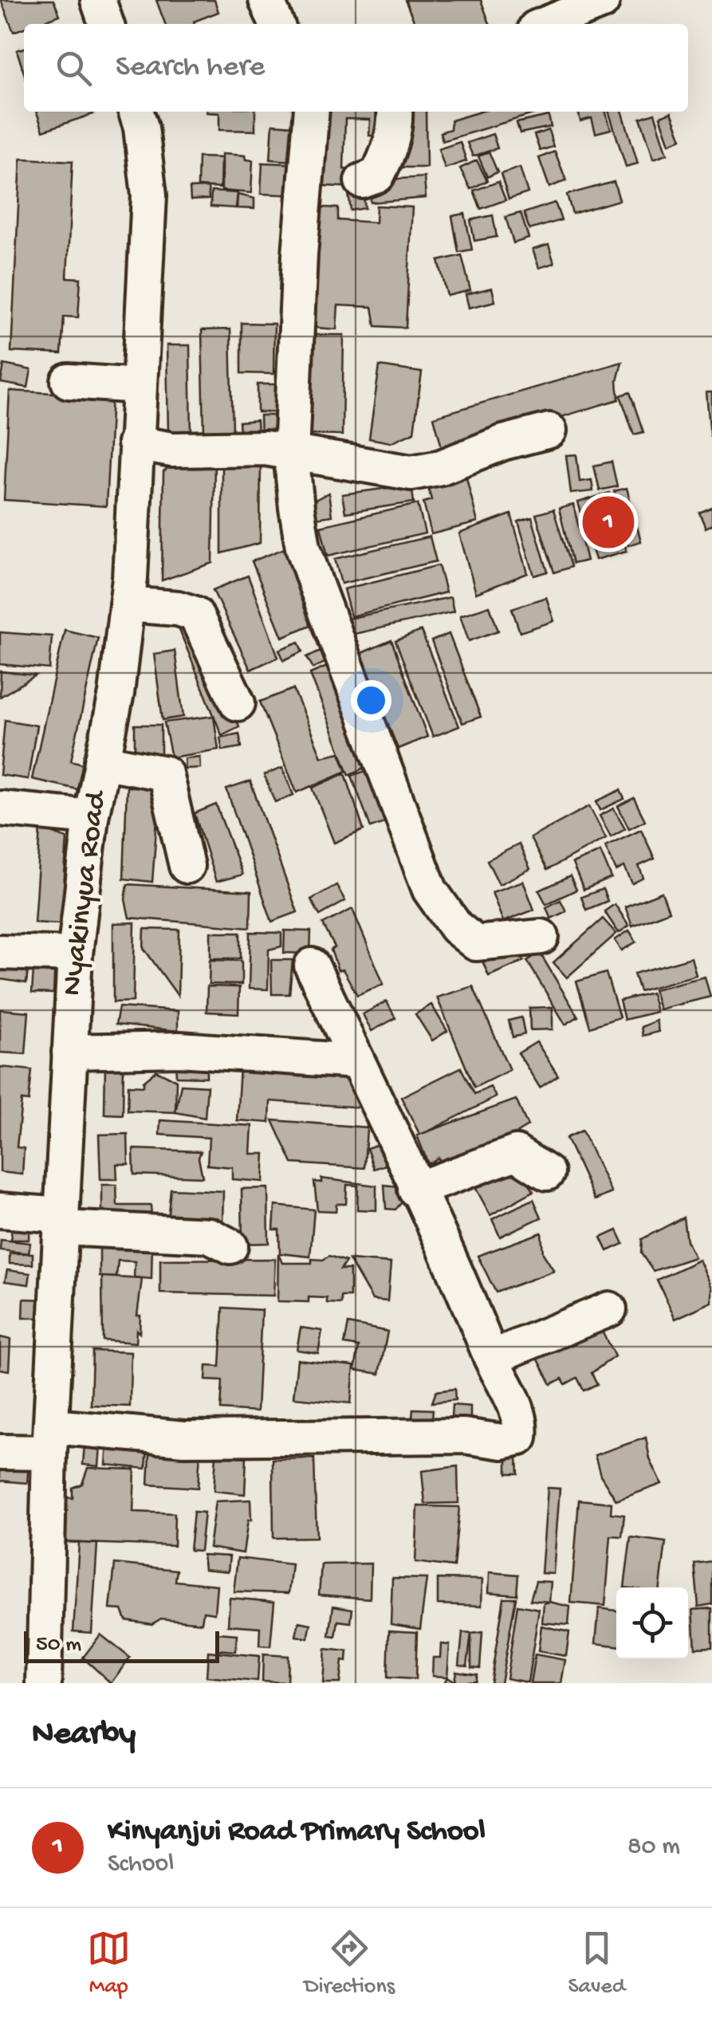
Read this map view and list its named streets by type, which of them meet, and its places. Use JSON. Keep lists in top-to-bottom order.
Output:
{
  "streets": {
    "street": ["Nyakinyua Road"]
  },
  "scale_bar": "50 m",
  "page": {
    "search": "Search here",
    "pins": "1",
    "scale": "50 m",
    "heading": "Nearby",
    "list": [
      {
        "mark": "1",
        "name": "Kinyanjui Road Primary School",
        "note": "School",
        "value": "80 m"
      }
    ],
    "nav": ["Map", "Directions", "Saved"]
  }
}
